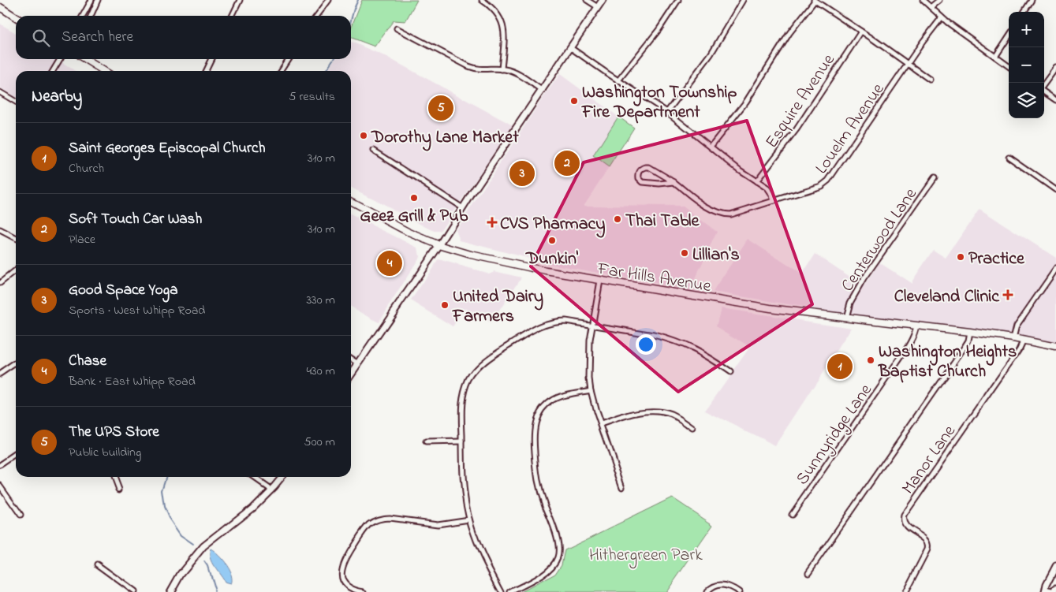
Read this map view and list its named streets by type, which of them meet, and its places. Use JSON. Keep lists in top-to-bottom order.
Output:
{
  "streets": {
    "main road": ["Far Hills Avenue"],
    "street": [
      "Esquire Avenue",
      "Louelm Avenue",
      "Centerwood Lane",
      "Sunnyridge Lane",
      "Manor Lane"
    ]
  },
  "crossings": [
    ["Centerwood Lane", "Far Hills Avenue"],
    ["Far Hills Avenue", "Sunnyridge Lane"],
    ["Far Hills Avenue", "Manor Lane"]
  ],
  "parks": ["Hithergreen Park"],
  "places": {
    "other": [
      "Washington Township Fire Department",
      "Dorothy Lane Market",
      "Geez Grill & Pub",
      "Thai Table",
      "Dunkin'",
      "Lillian's",
      "Practice",
      "United Dairy Farmers",
      "Washington Heights Baptist Church"
    ],
    "health": ["CVS Pharmacy", "Cleveland Clinic"]
  },
  "page": {
    "map_buttons": ["+", "−"],
    "search": "Search here",
    "heading": ["Nearby", "5 results"],
    "pins": [
      "5",
      "2",
      "3",
      "4",
      "1"
    ],
    "list": [
      {
        "mark": "1",
        "name": "Saint Georges Episcopal Church",
        "note": "Church",
        "value": "310 m"
      },
      {
        "mark": "2",
        "name": "Soft Touch Car Wash",
        "note": "Place",
        "value": "310 m"
      },
      {
        "mark": "3",
        "name": "Good Space Yoga",
        "note": "Sports · West Whipp Road",
        "value": "330 m"
      },
      {
        "mark": "4",
        "name": "Chase",
        "note": "Bank · East Whipp Road",
        "value": "430 m"
      },
      {
        "mark": "5",
        "name": "The UPS Store",
        "note": "Public building",
        "value": "500 m"
      }
    ]
  }
}
